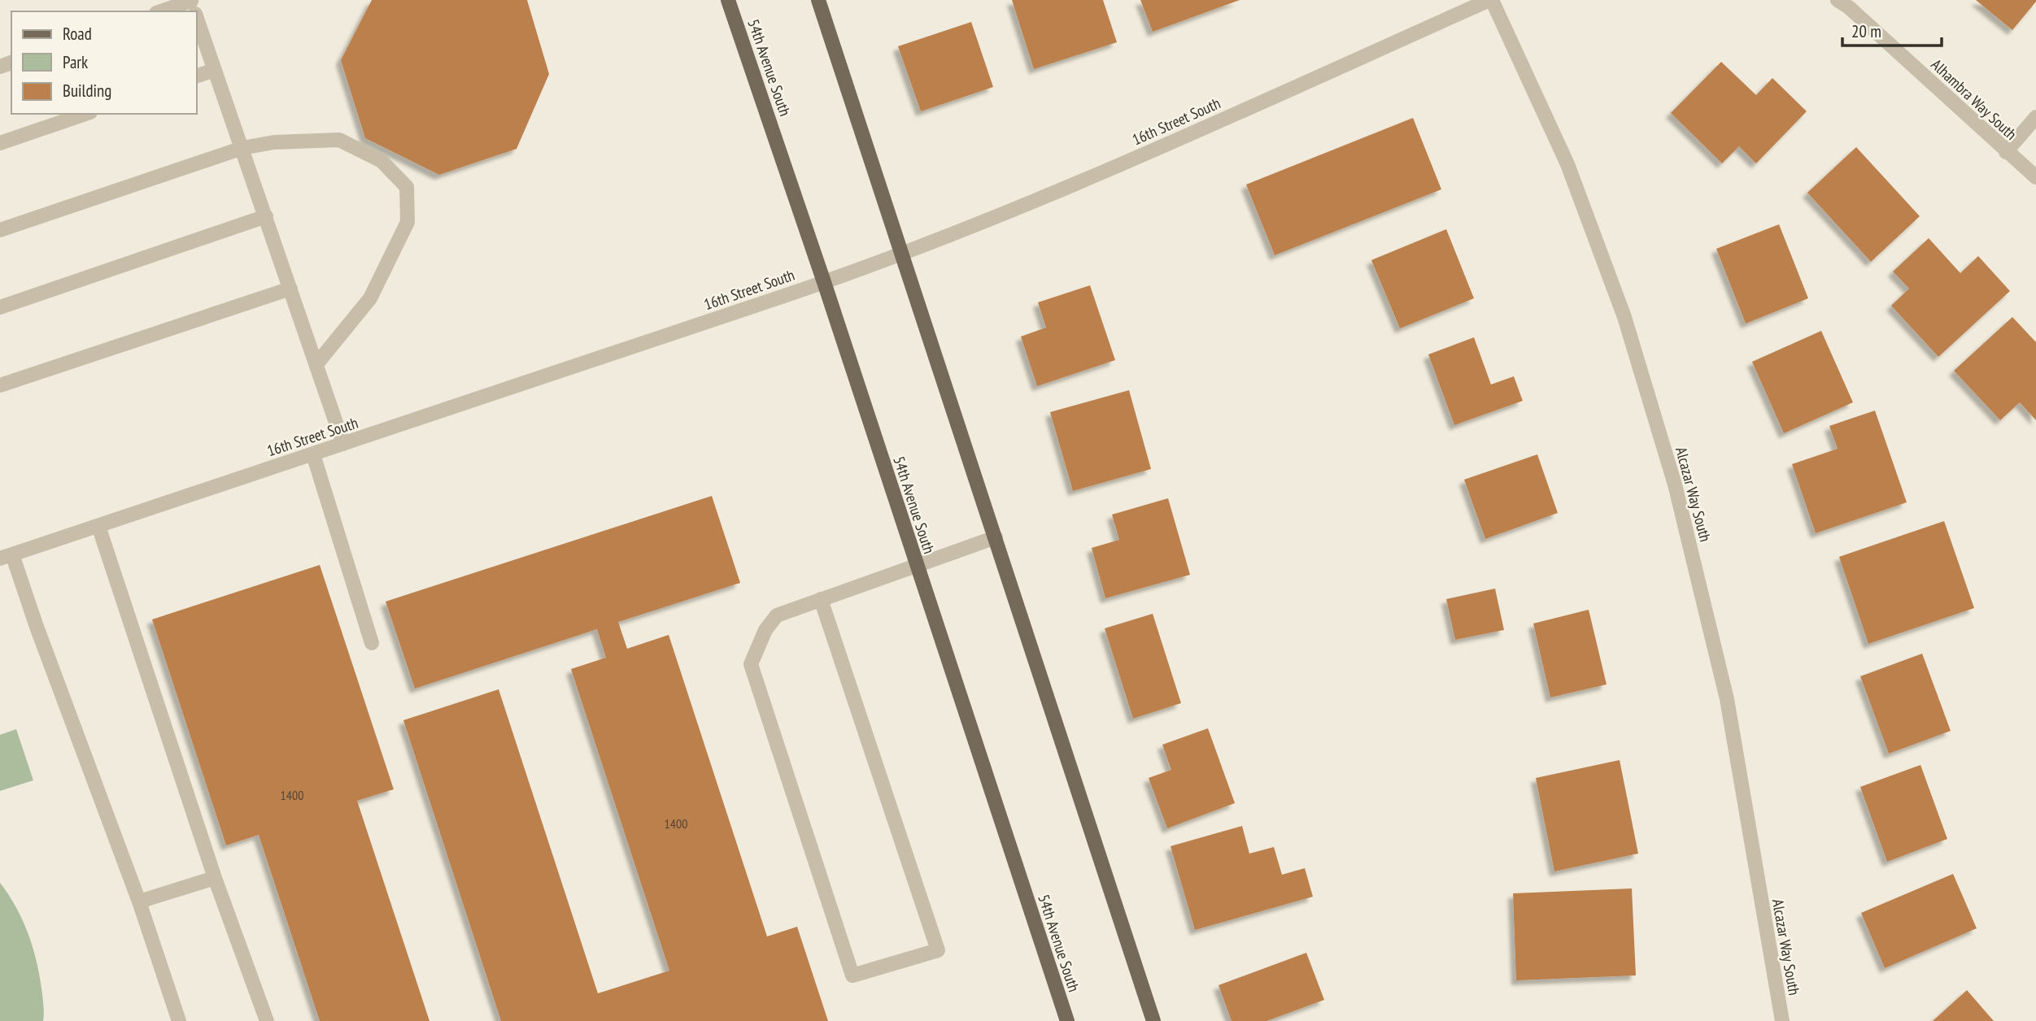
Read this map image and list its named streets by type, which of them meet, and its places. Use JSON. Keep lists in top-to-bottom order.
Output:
{
  "streets": {
    "main road": ["54th Avenue South"],
    "street": ["Alhambra Way South", "16th Street South", "Alcazar Way South"]
  },
  "crossings": [
    ["54th Avenue South", "16th Street South"],
    ["16th Street South", "Alcazar Way South"]
  ],
  "house_numbers": ["1400", "1400"],
  "legend": ["Road", "Park", "Building"],
  "scale_bar": "20 m"
}
